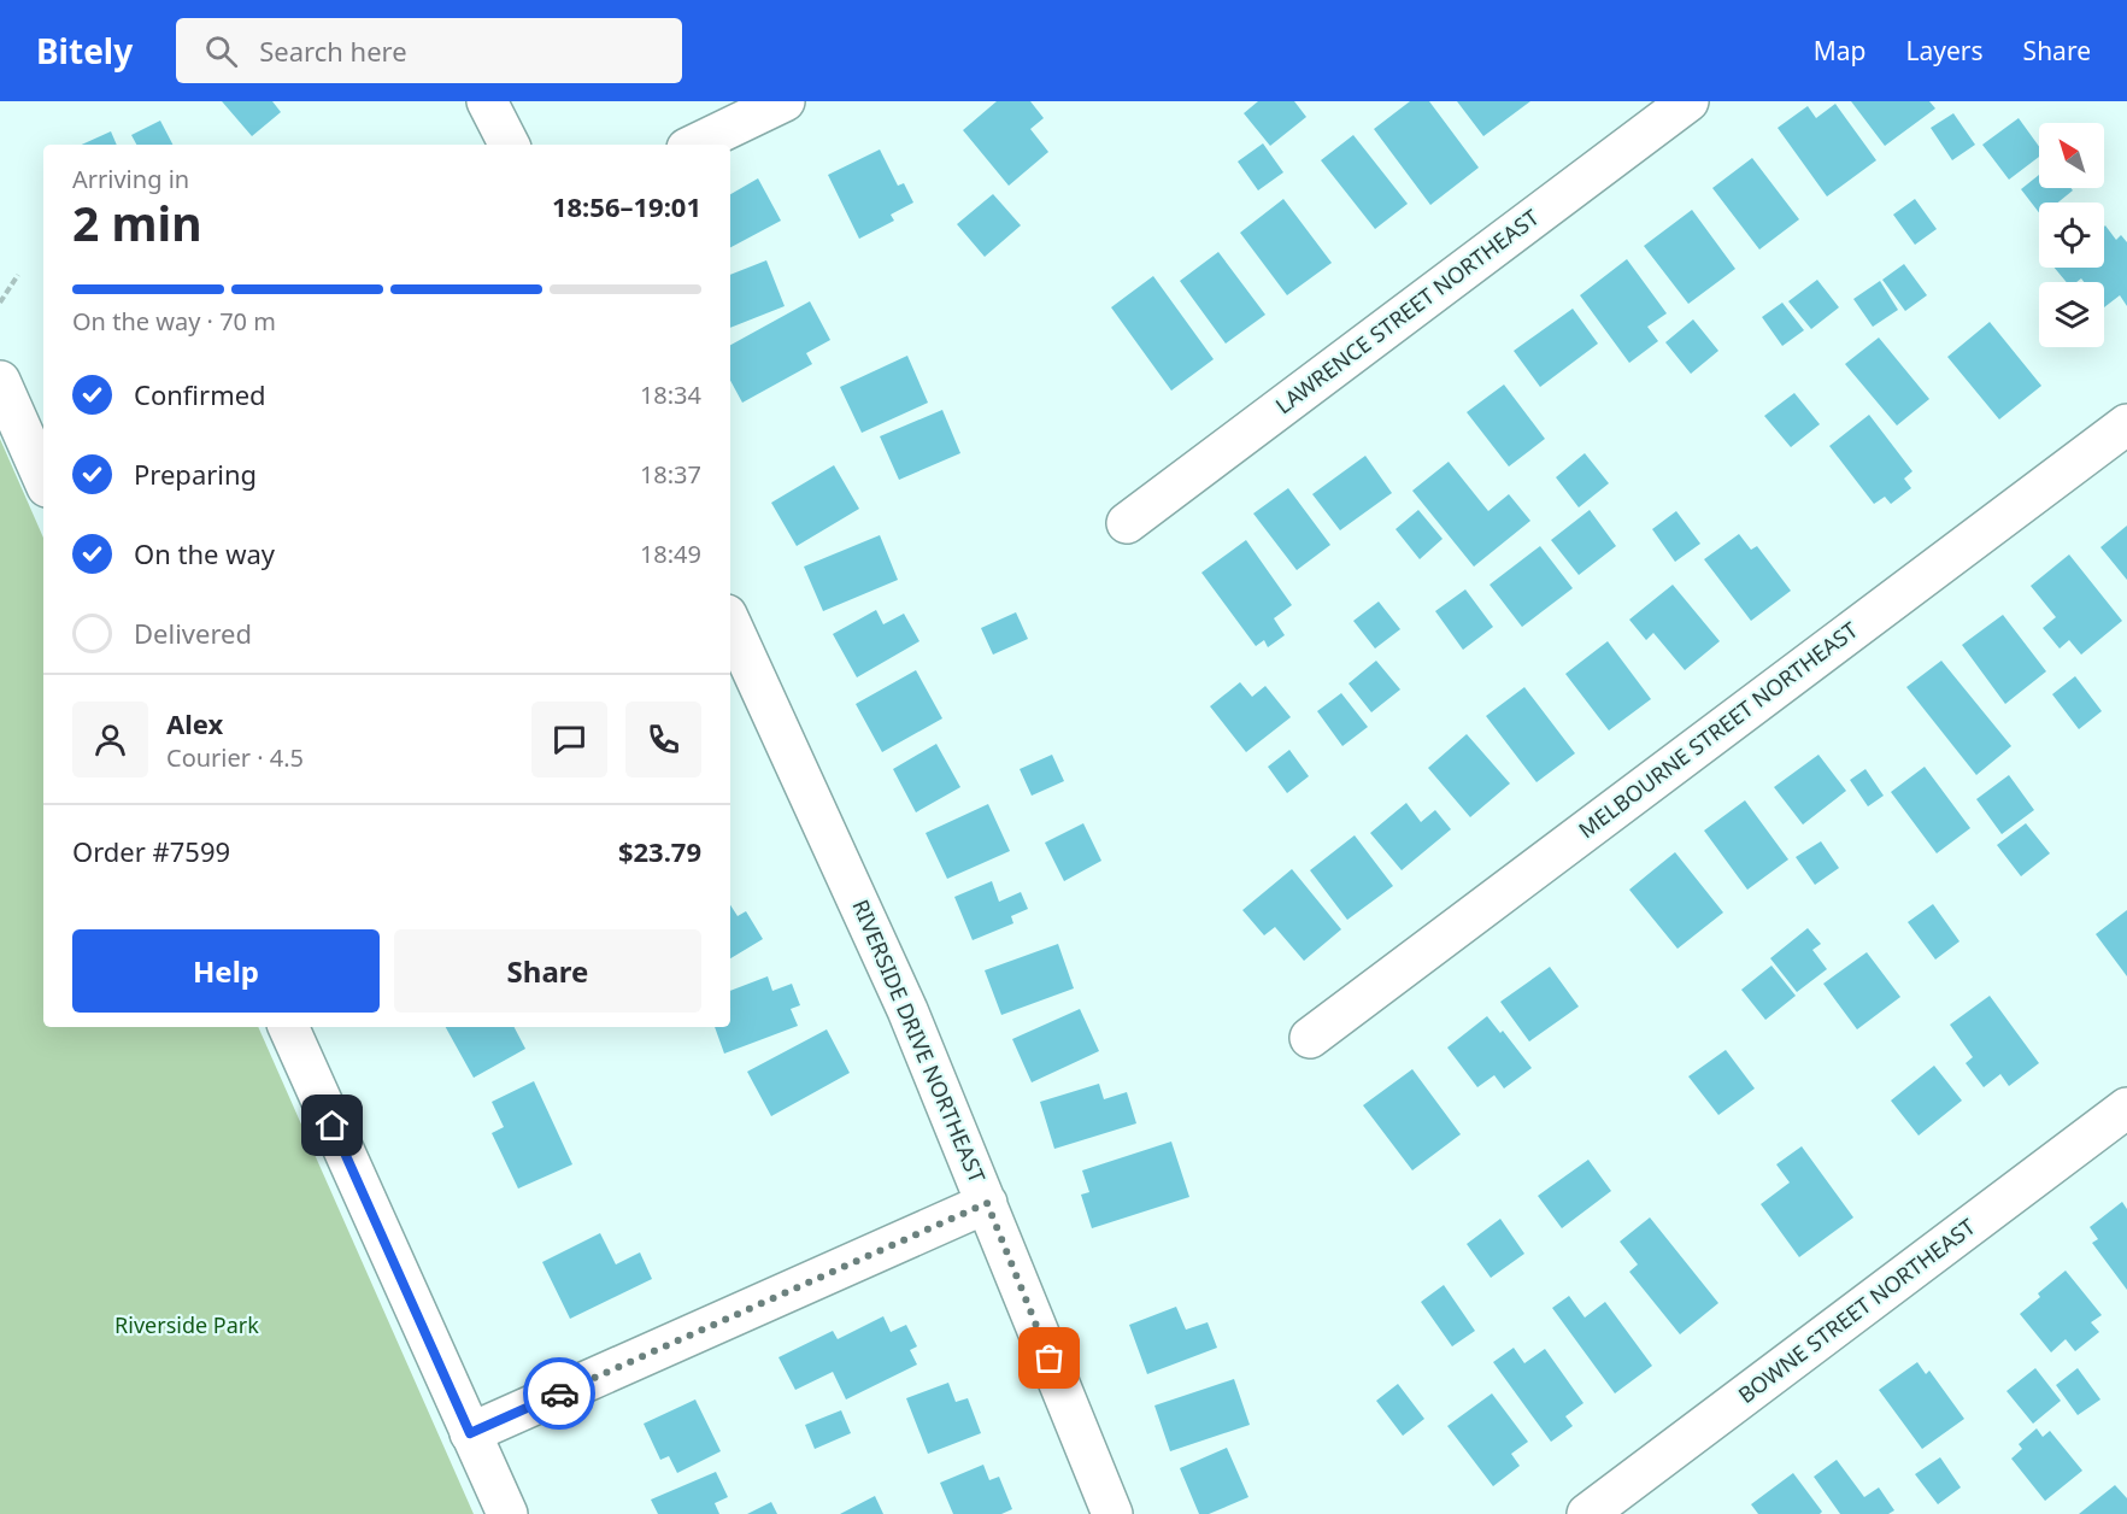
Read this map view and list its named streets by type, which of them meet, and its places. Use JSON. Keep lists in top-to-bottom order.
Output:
{
  "streets": {
    "street": [
      "LAWRENCE STREET NORTHEAST",
      "MELBOURNE STREET NORTHEAST",
      "RIVERSIDE DRIVE NORTHEAST",
      "BOWNE STREET NORTHEAST"
    ]
  },
  "parks": ["Riverside Park"],
  "north": "top left",
  "page": {
    "header": "Bitely",
    "search": "Search here",
    "nav": ["Map", "Layers", "Share"],
    "heading": ["2 min", "Arriving in", "18:56–19:01"],
    "panel": [
      "Alex",
      "Courier · 4.5",
      "Order #7599",
      "$23.79"
    ],
    "bar": "On the way · 70 m",
    "list": [
      ["Confirmed", "18:34"],
      ["Preparing", "18:37"],
      ["On the way", "18:49"],
      "Delivered"
    ],
    "buttons": ["Help", "Share"]
  }
}
